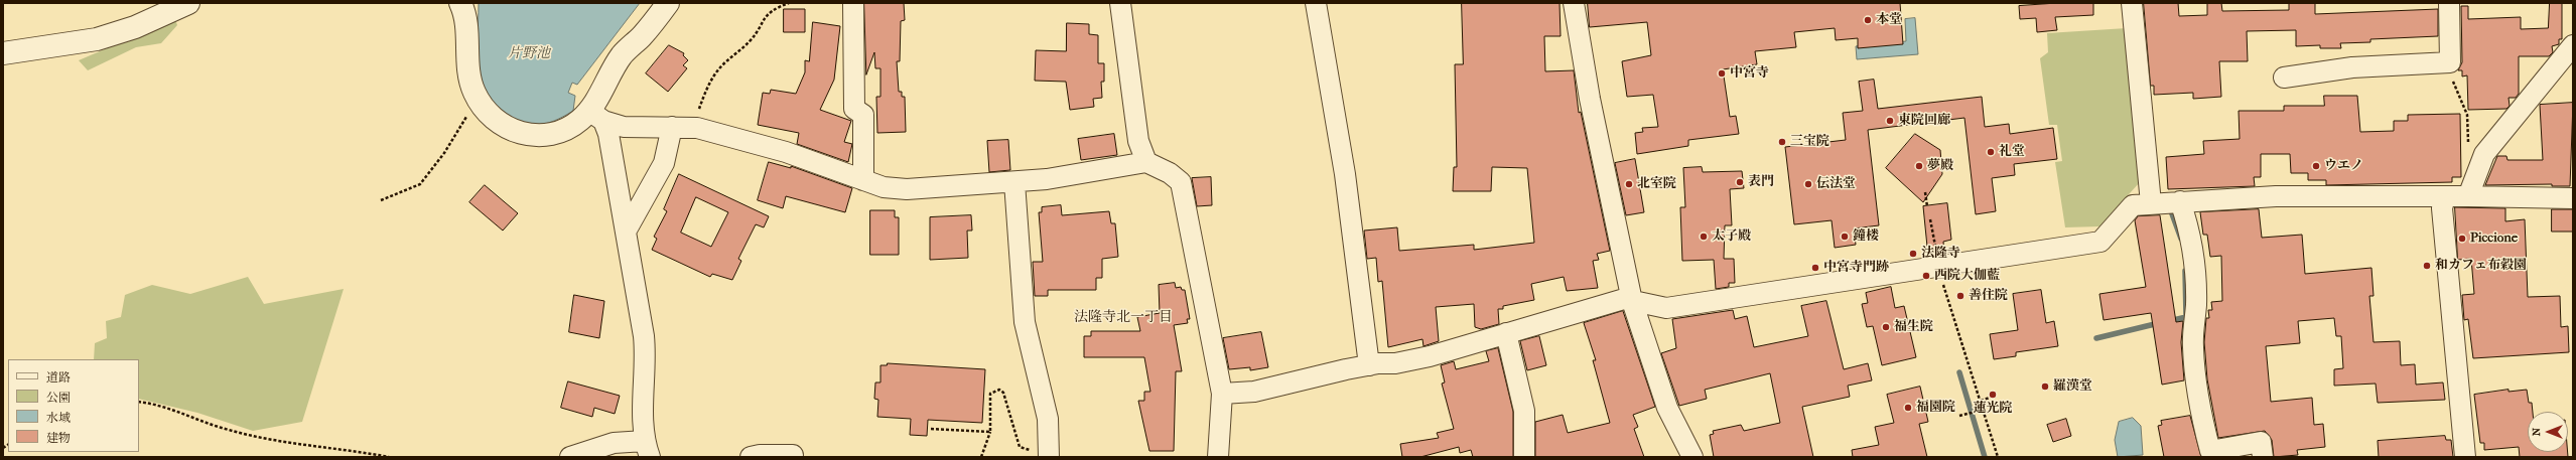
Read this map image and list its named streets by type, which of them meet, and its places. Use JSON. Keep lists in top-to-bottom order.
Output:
{
  "districts": ["法隆寺北一丁目"],
  "water": ["片野池"],
  "places": [
    "本堂",
    "中宮寺",
    "東院回廊",
    "三宝院",
    "礼堂",
    "夢殿",
    "ウエノ",
    "表門",
    "北室院",
    "伝法堂",
    "太子殿",
    "鐘楼",
    "Piccione",
    "法隆寺",
    "和カフェ布穀園",
    "中宮寺門跡",
    "西院大伽藍",
    "善住院",
    "福生院",
    "羅漢堂",
    "蓮光院",
    "福園院"
  ],
  "legend": [
    "道路",
    "公園",
    "水域",
    "建物"
  ],
  "north": "left"
}
